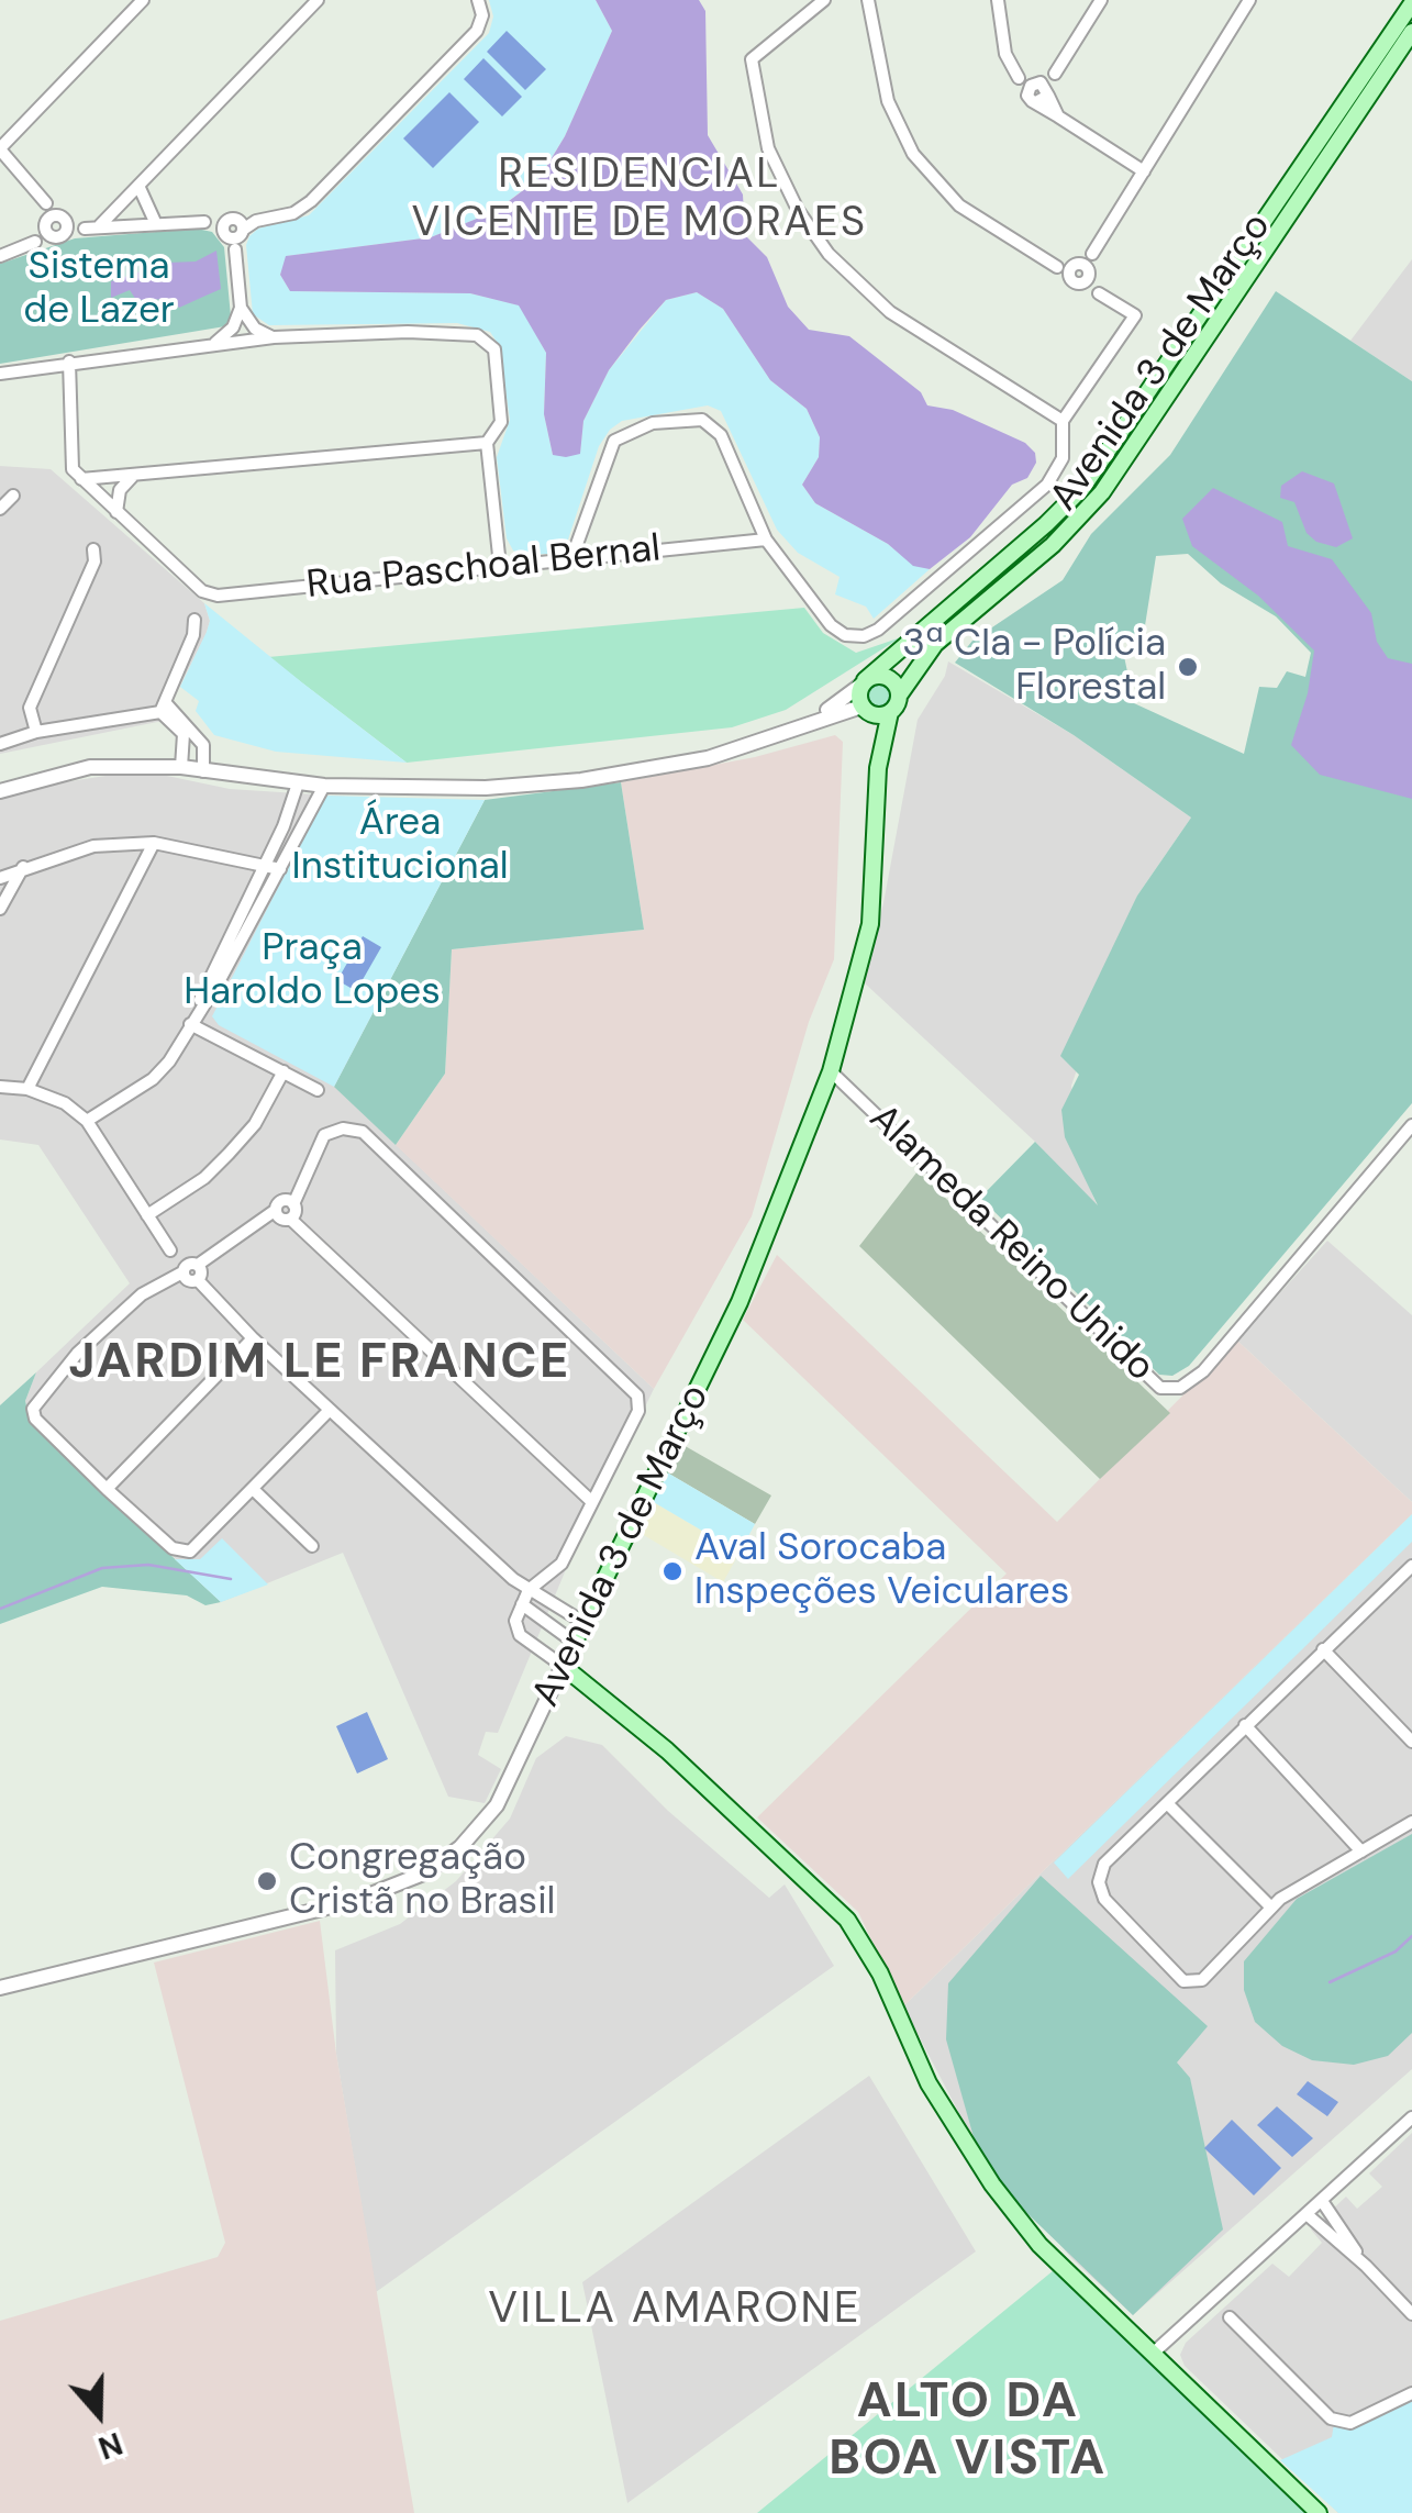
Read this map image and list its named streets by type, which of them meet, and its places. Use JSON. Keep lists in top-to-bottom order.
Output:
{
  "streets": {
    "main road": ["Avenida 3 de Março"],
    "street": ["Rua Paschoal Bernal", "Alameda Reino Unido"]
  },
  "crossings": [
    ["Avenida 3 de Março", "Alameda Reino Unido"]
  ],
  "districts": [
    "RESIDENCIAL VICENTE DE MORAES",
    "JARDIM LE FRANCE",
    "VILLA AMARONE",
    "ALTO DA BOA VISTA"
  ],
  "parks": ["Sistema de Lazer", "Área Institucional", "Praça Haroldo Lopes"],
  "places": ["3ª CIa - Polícia Florestal", "Aval Sorocaba Inspeções Veiculares", "Congregação Cristã no Brasil"],
  "north": "bottom"
}
